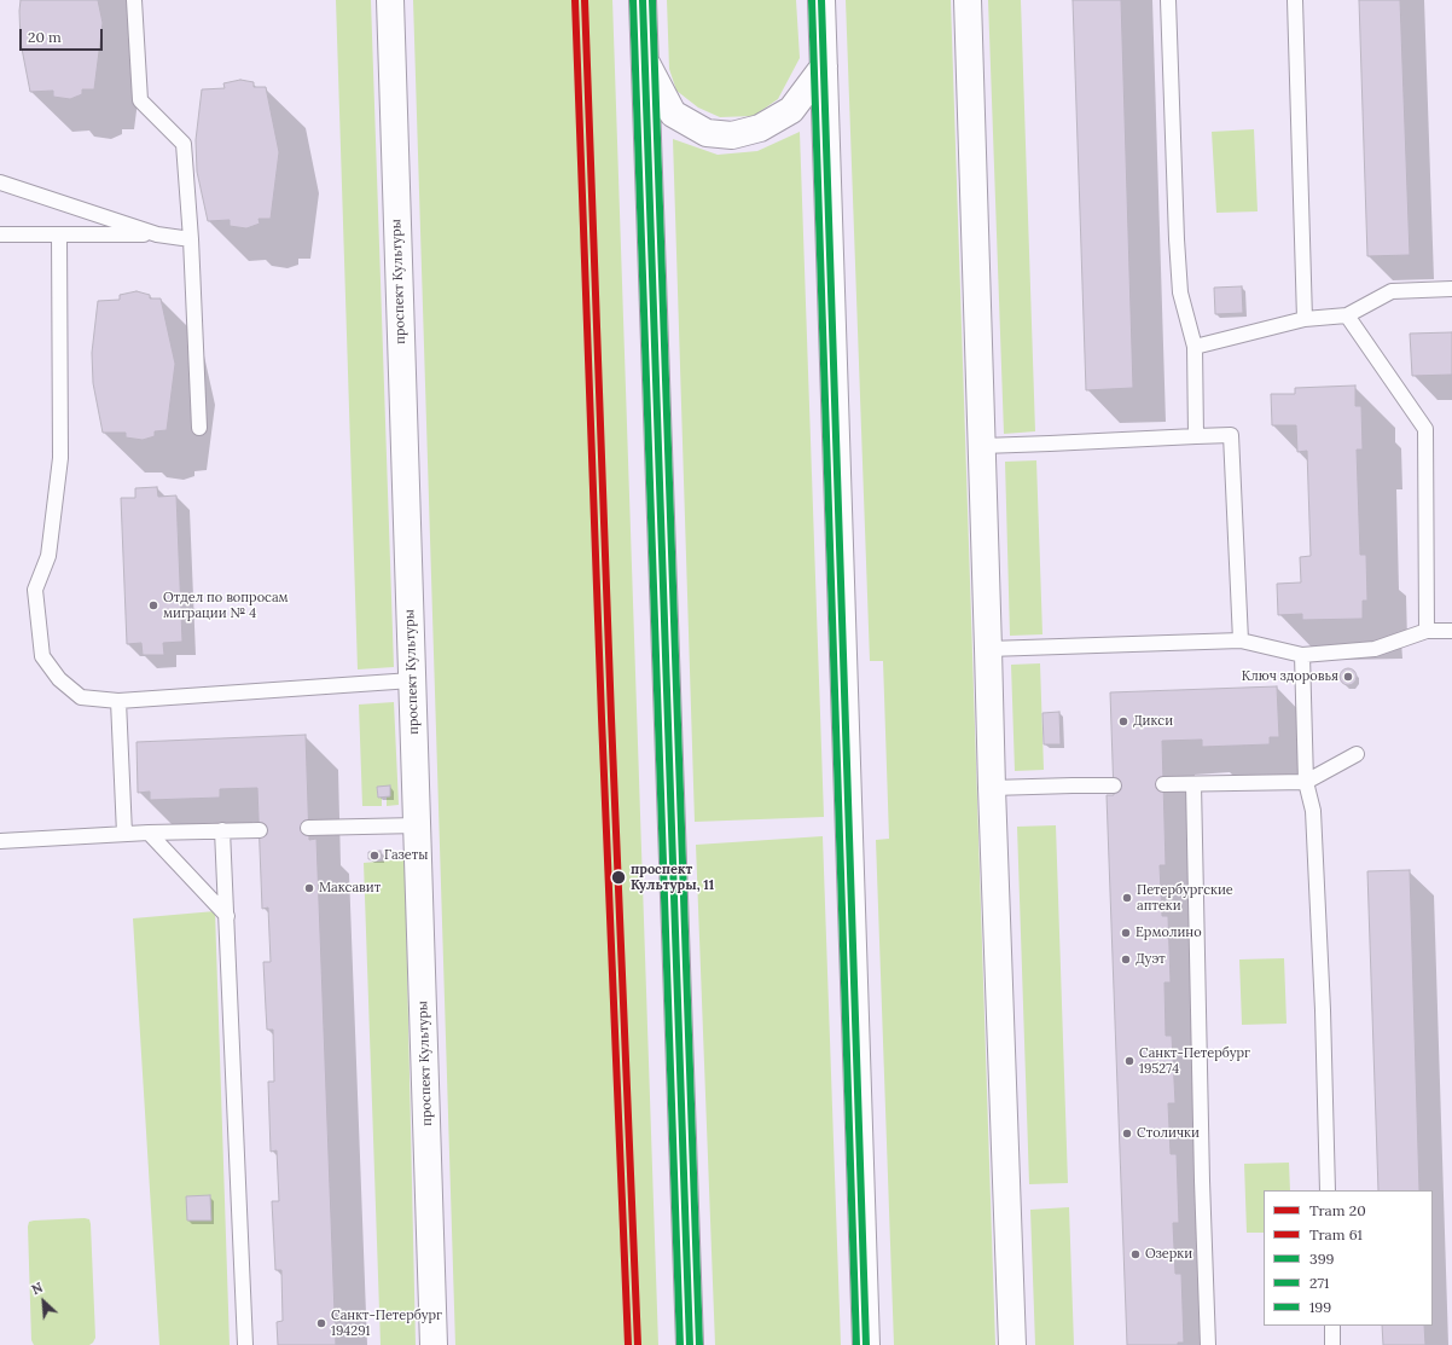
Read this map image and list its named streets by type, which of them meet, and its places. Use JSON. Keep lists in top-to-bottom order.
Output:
{
  "streets": {
    "main road": ["проспект Культуры"]
  },
  "places": [
    "Отдел по вопросам миграции № 4",
    "Ключ здоровья",
    "Дикси",
    "Газеты",
    "проспект Культуры, 11",
    "Максавит",
    "Петербургские аптеки",
    "Ермолино",
    "Дуэт",
    "Санкт-Петербург 195274",
    "Столички",
    "Озерки",
    "Санкт-Петербург 194291"
  ],
  "lines": [
    "tram line 20",
    "tram line 61",
    "transit line 399",
    "transit line 271",
    "transit line 199"
  ],
  "legend": [
    "Tram 20",
    "Tram 61",
    "399",
    "271",
    "199"
  ],
  "scale_bar": "20 m",
  "north": "top left"
}
